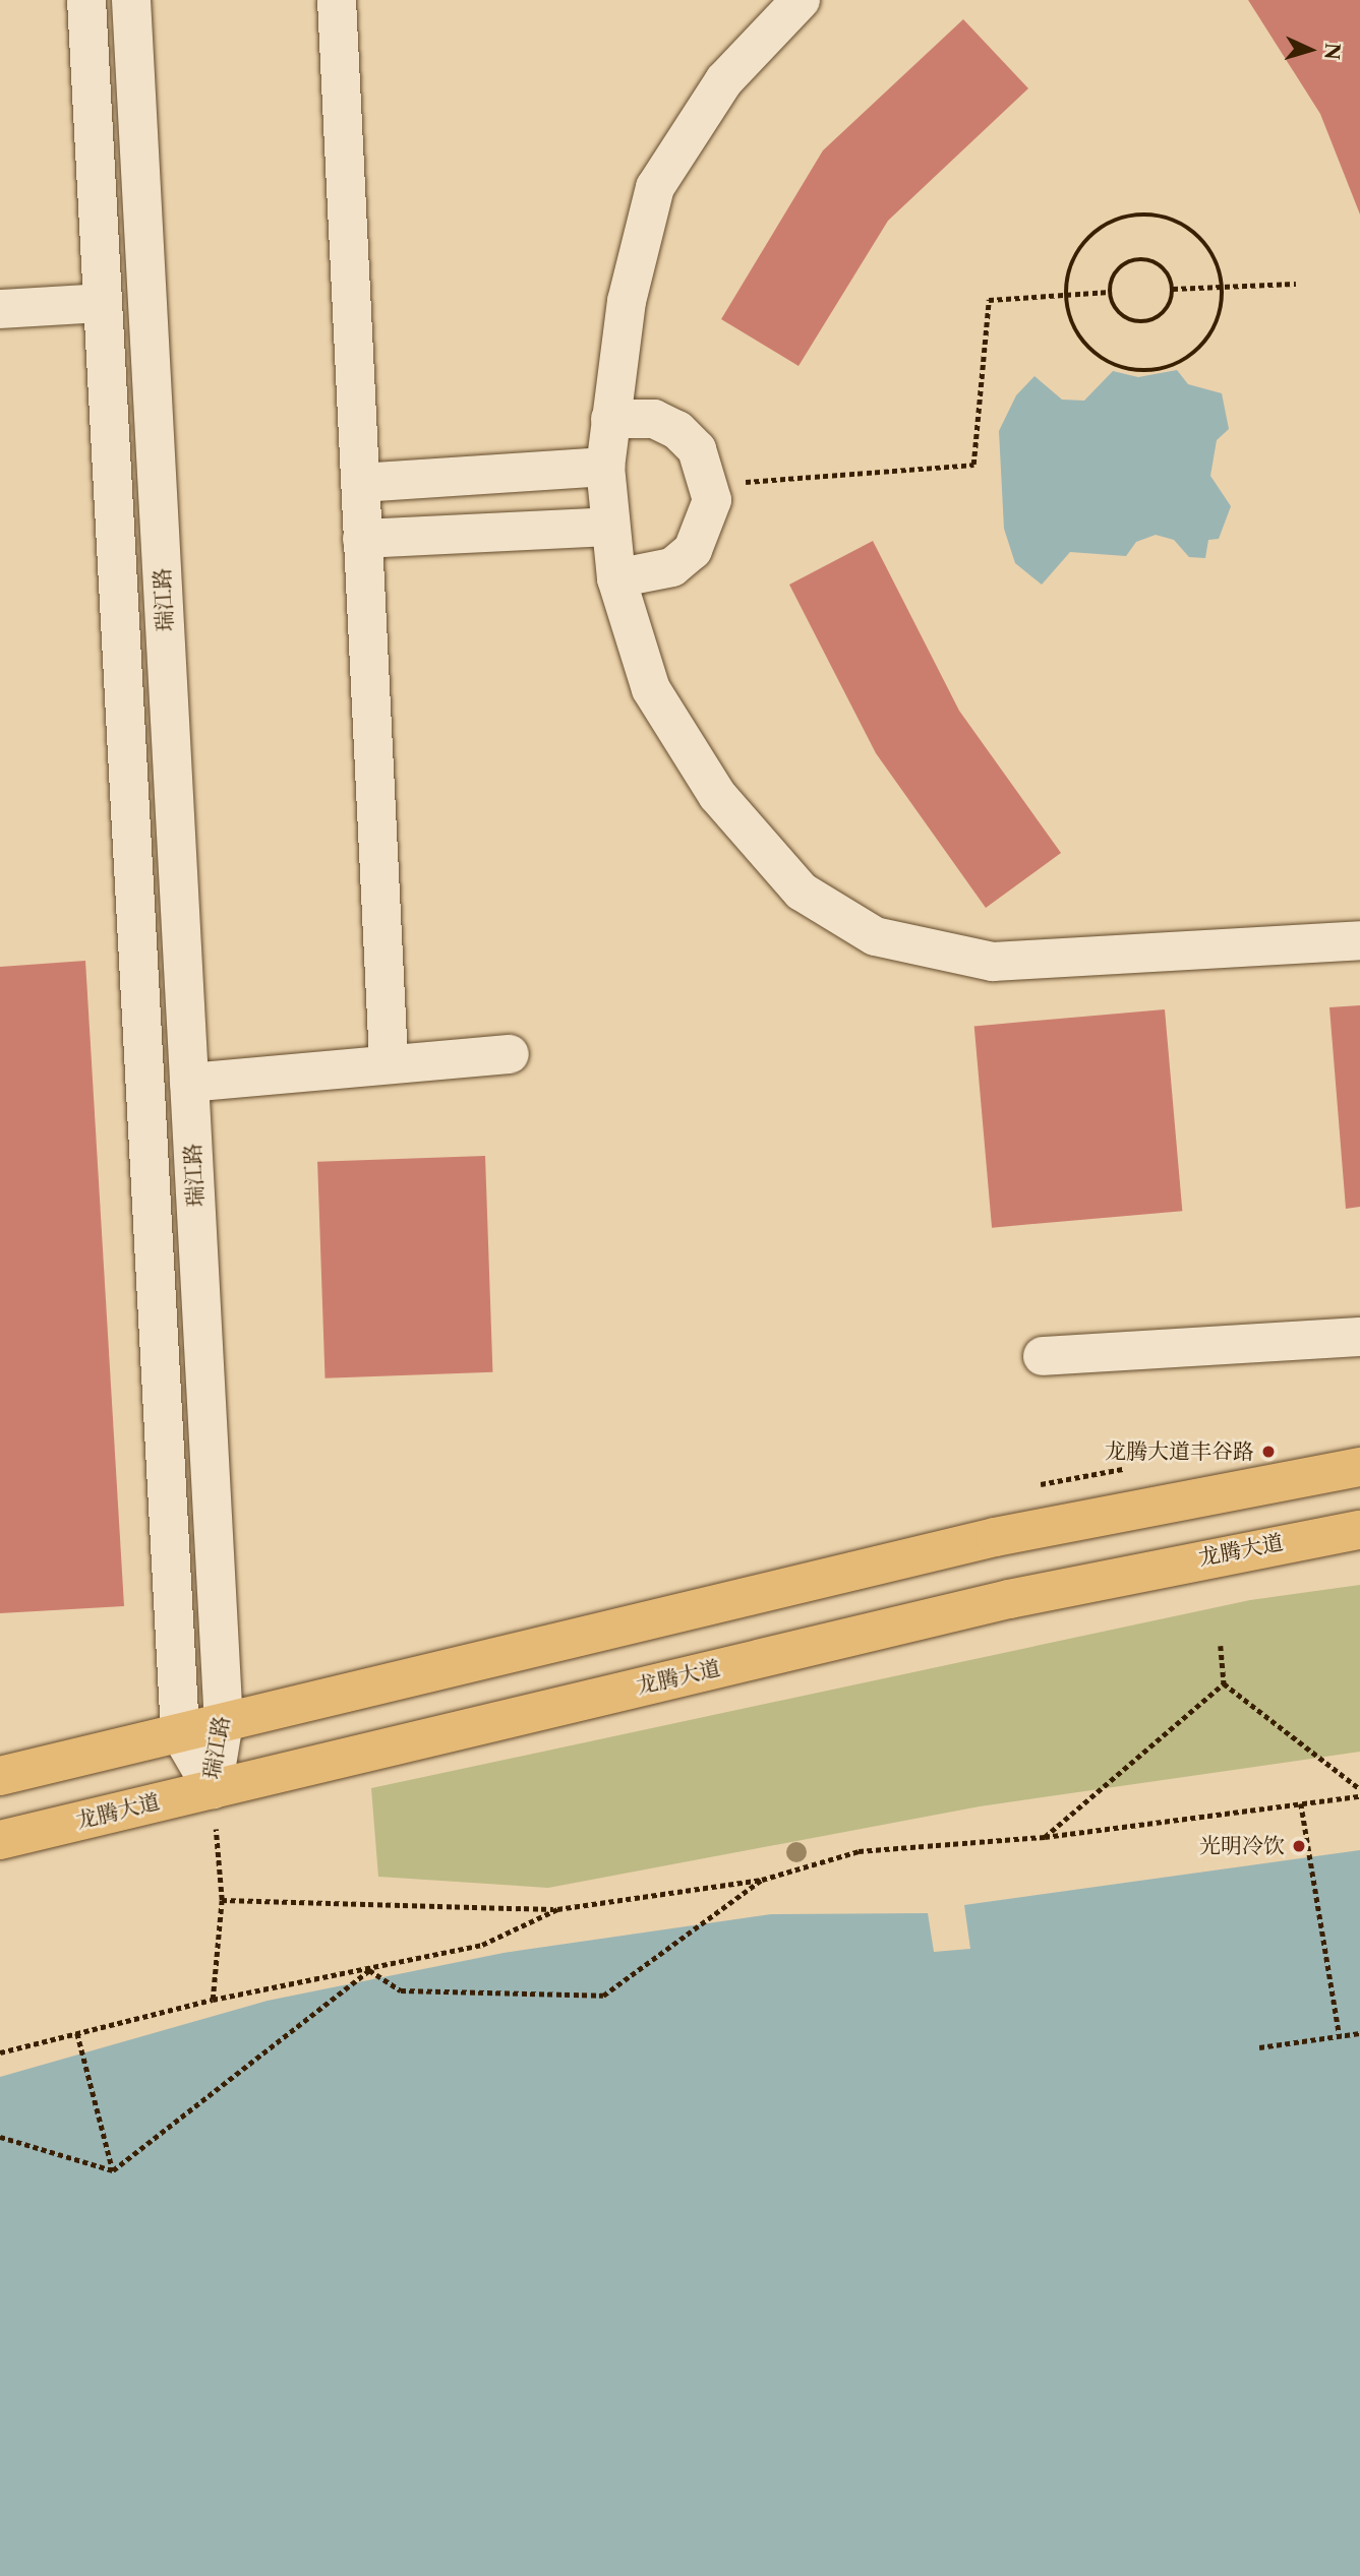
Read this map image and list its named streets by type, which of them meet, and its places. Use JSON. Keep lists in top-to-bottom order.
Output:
{
  "streets": {
    "main road": ["龙腾大道"],
    "street": ["瑞江路"]
  },
  "crossings": [
    ["瑞江路", "龙腾大道"]
  ],
  "places": ["龙腾大道丰谷路", "光明冷饮"],
  "north": "right"
}
